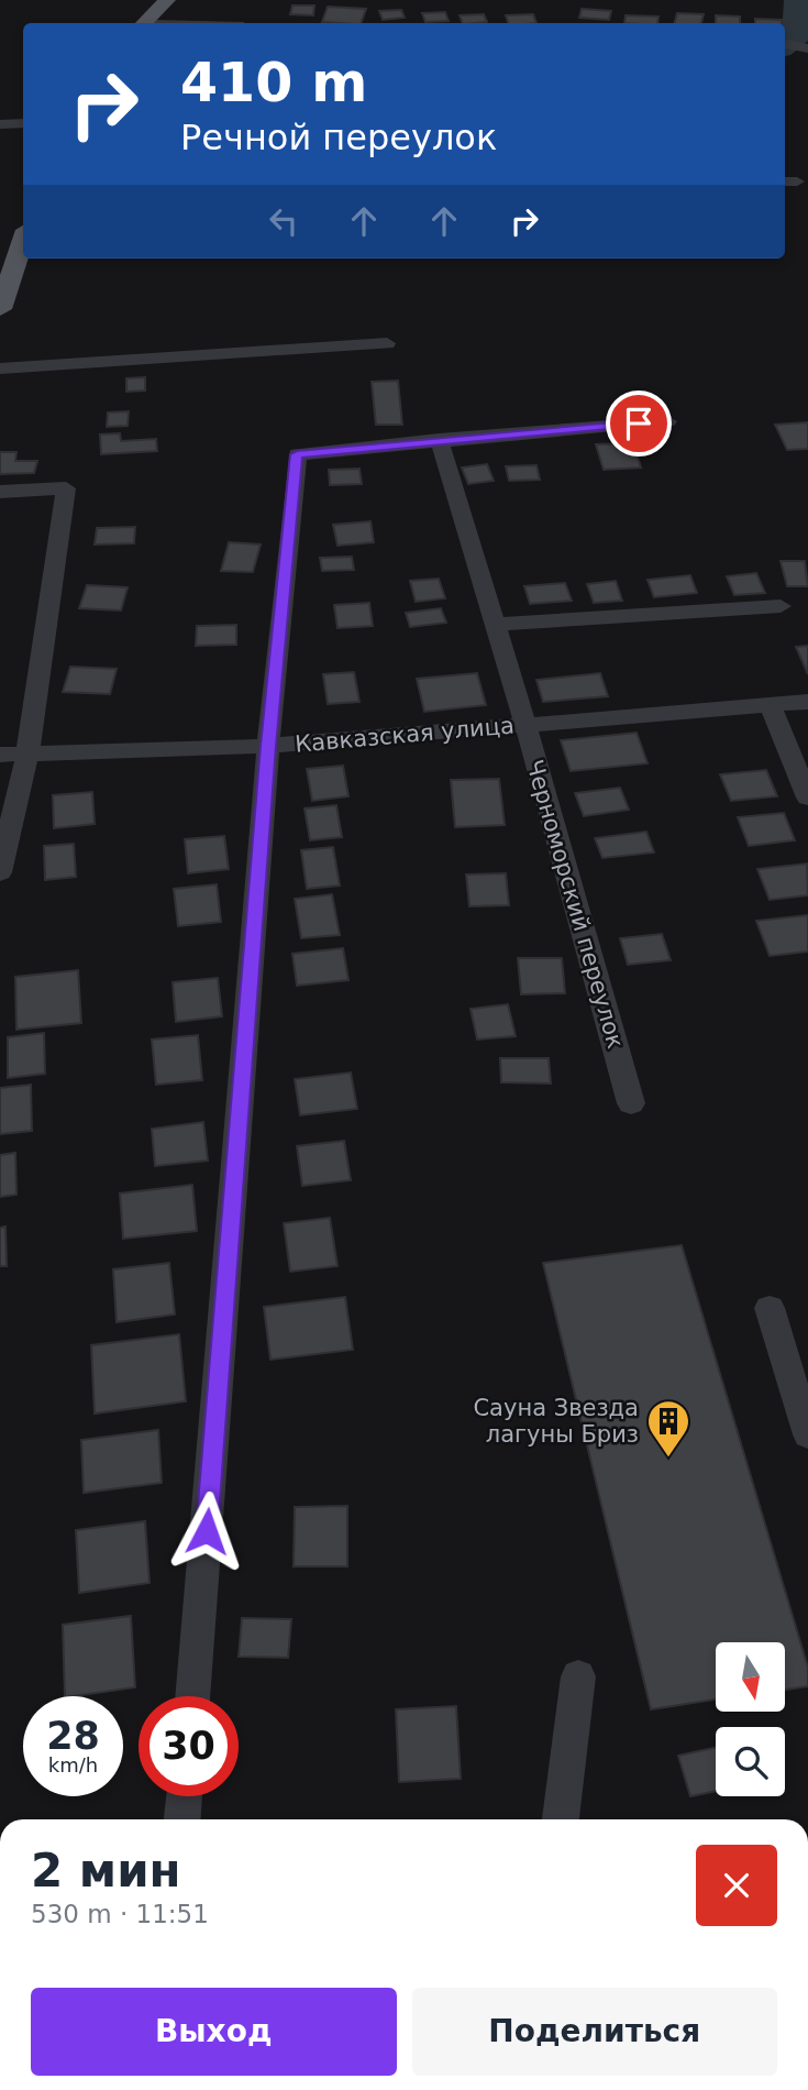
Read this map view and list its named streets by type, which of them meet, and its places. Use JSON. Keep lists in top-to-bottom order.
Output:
{
  "streets": {
    "street": ["Кавказская улица", "Черноморский переулок"]
  },
  "crossings": [
    ["Кавказская улица", "Черноморский переулок"]
  ],
  "places": {
    "building": ["Сауна Звезда лагуны Бриз"]
  },
  "north": "bottom",
  "page": {
    "turn": ["410 m", "Речной переулок"],
    "speed": "28 km/h",
    "limit": "30",
    "heading": ["2 мин", "530 m · 11:51"],
    "buttons": ["Выход", "Поделиться"]
  }
}
